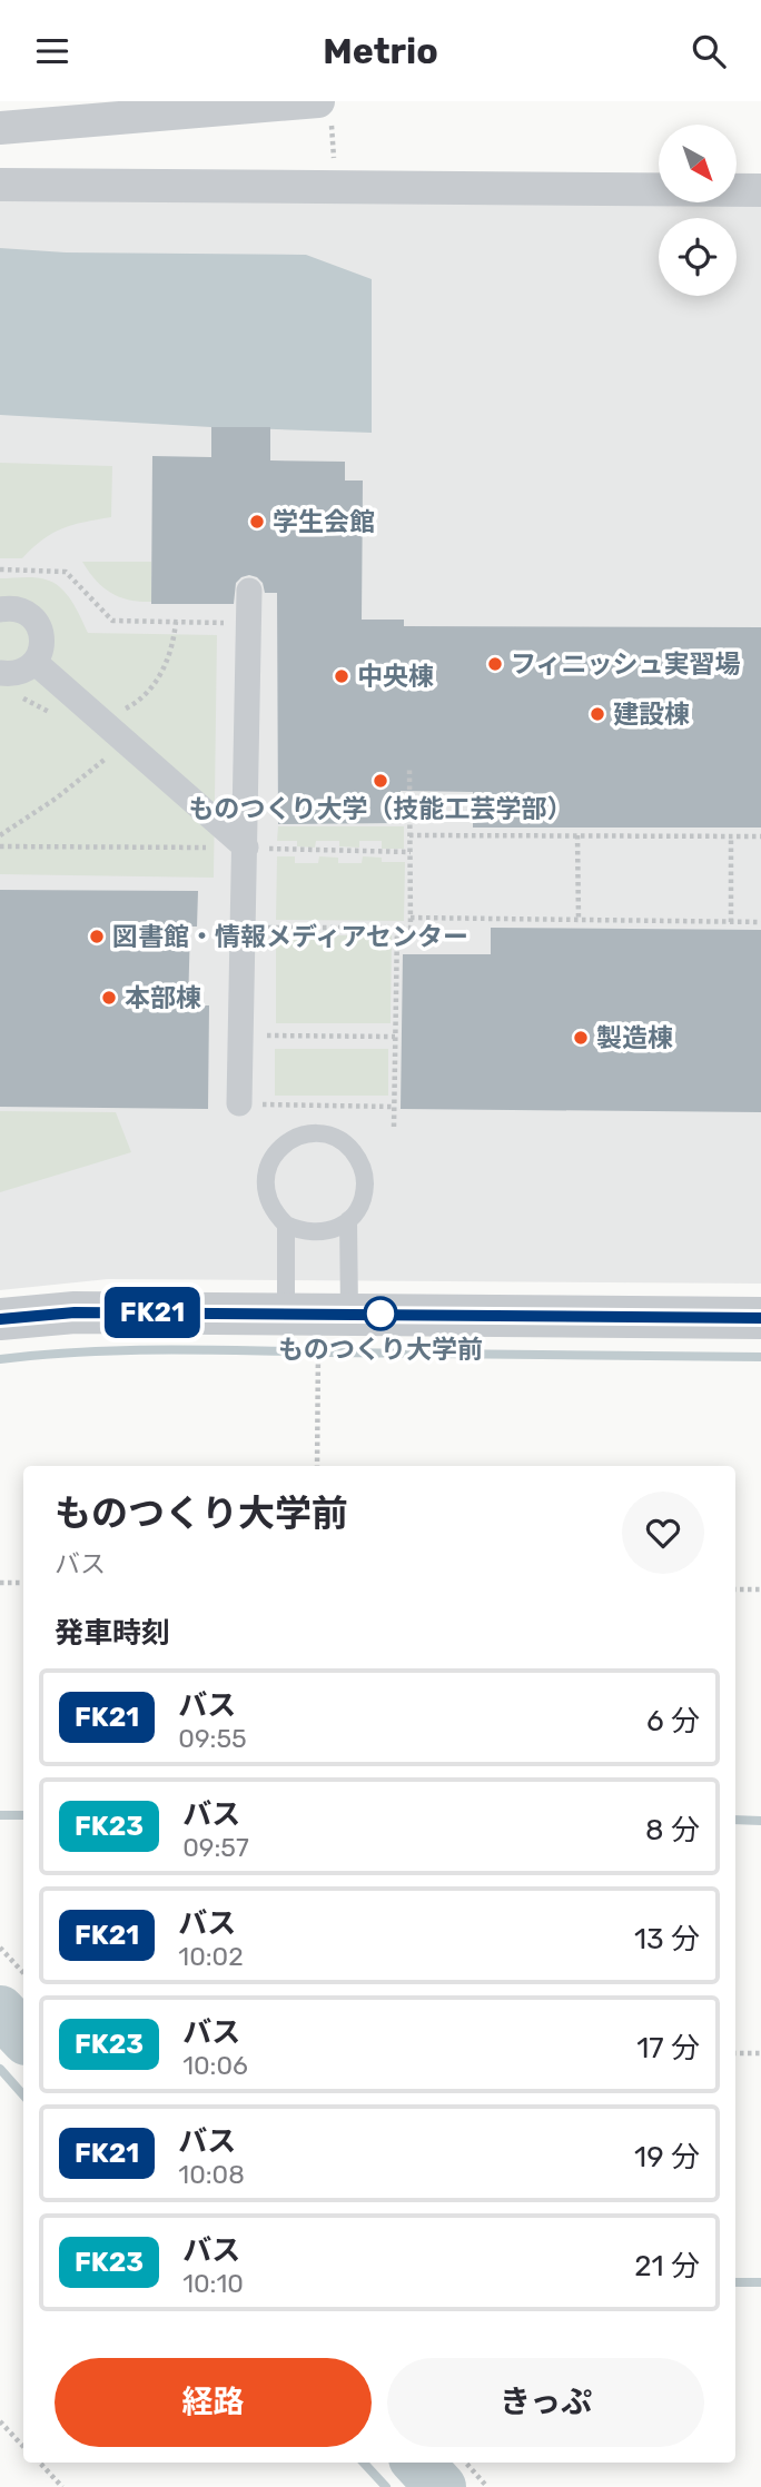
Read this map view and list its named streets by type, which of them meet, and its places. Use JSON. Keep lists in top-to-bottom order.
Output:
{
  "places": [
    "学生会館",
    "フィニッシュ実習場",
    "中央棟",
    "建設棟",
    "ものつくり大学（技能工芸学部）",
    "図書館・情報メディアセンター",
    "本部棟",
    "製造棟",
    "ものつくり大学前"
  ],
  "lines": ["bus line FK21"],
  "north": "bottom right",
  "page": {
    "header": "Metrio",
    "on_map": "FK21",
    "heading": [
      ["ものつくり大学前", "バス"],
      "発車時刻"
    ],
    "list": [
      {
        "mark": "FK21",
        "name": "バス",
        "note": "09:55",
        "value": "6 分"
      },
      {
        "mark": "FK23",
        "name": "バス",
        "note": "09:57",
        "value": "8 分"
      },
      {
        "mark": "FK21",
        "name": "バス",
        "note": "10:02",
        "value": "13 分"
      },
      {
        "mark": "FK23",
        "name": "バス",
        "note": "10:06",
        "value": "17 分"
      },
      {
        "mark": "FK21",
        "name": "バス",
        "note": "10:08",
        "value": "19 分"
      },
      {
        "mark": "FK23",
        "name": "バス",
        "note": "10:10",
        "value": "21 分"
      }
    ],
    "buttons": ["経路", "きっぷ"]
  }
}
